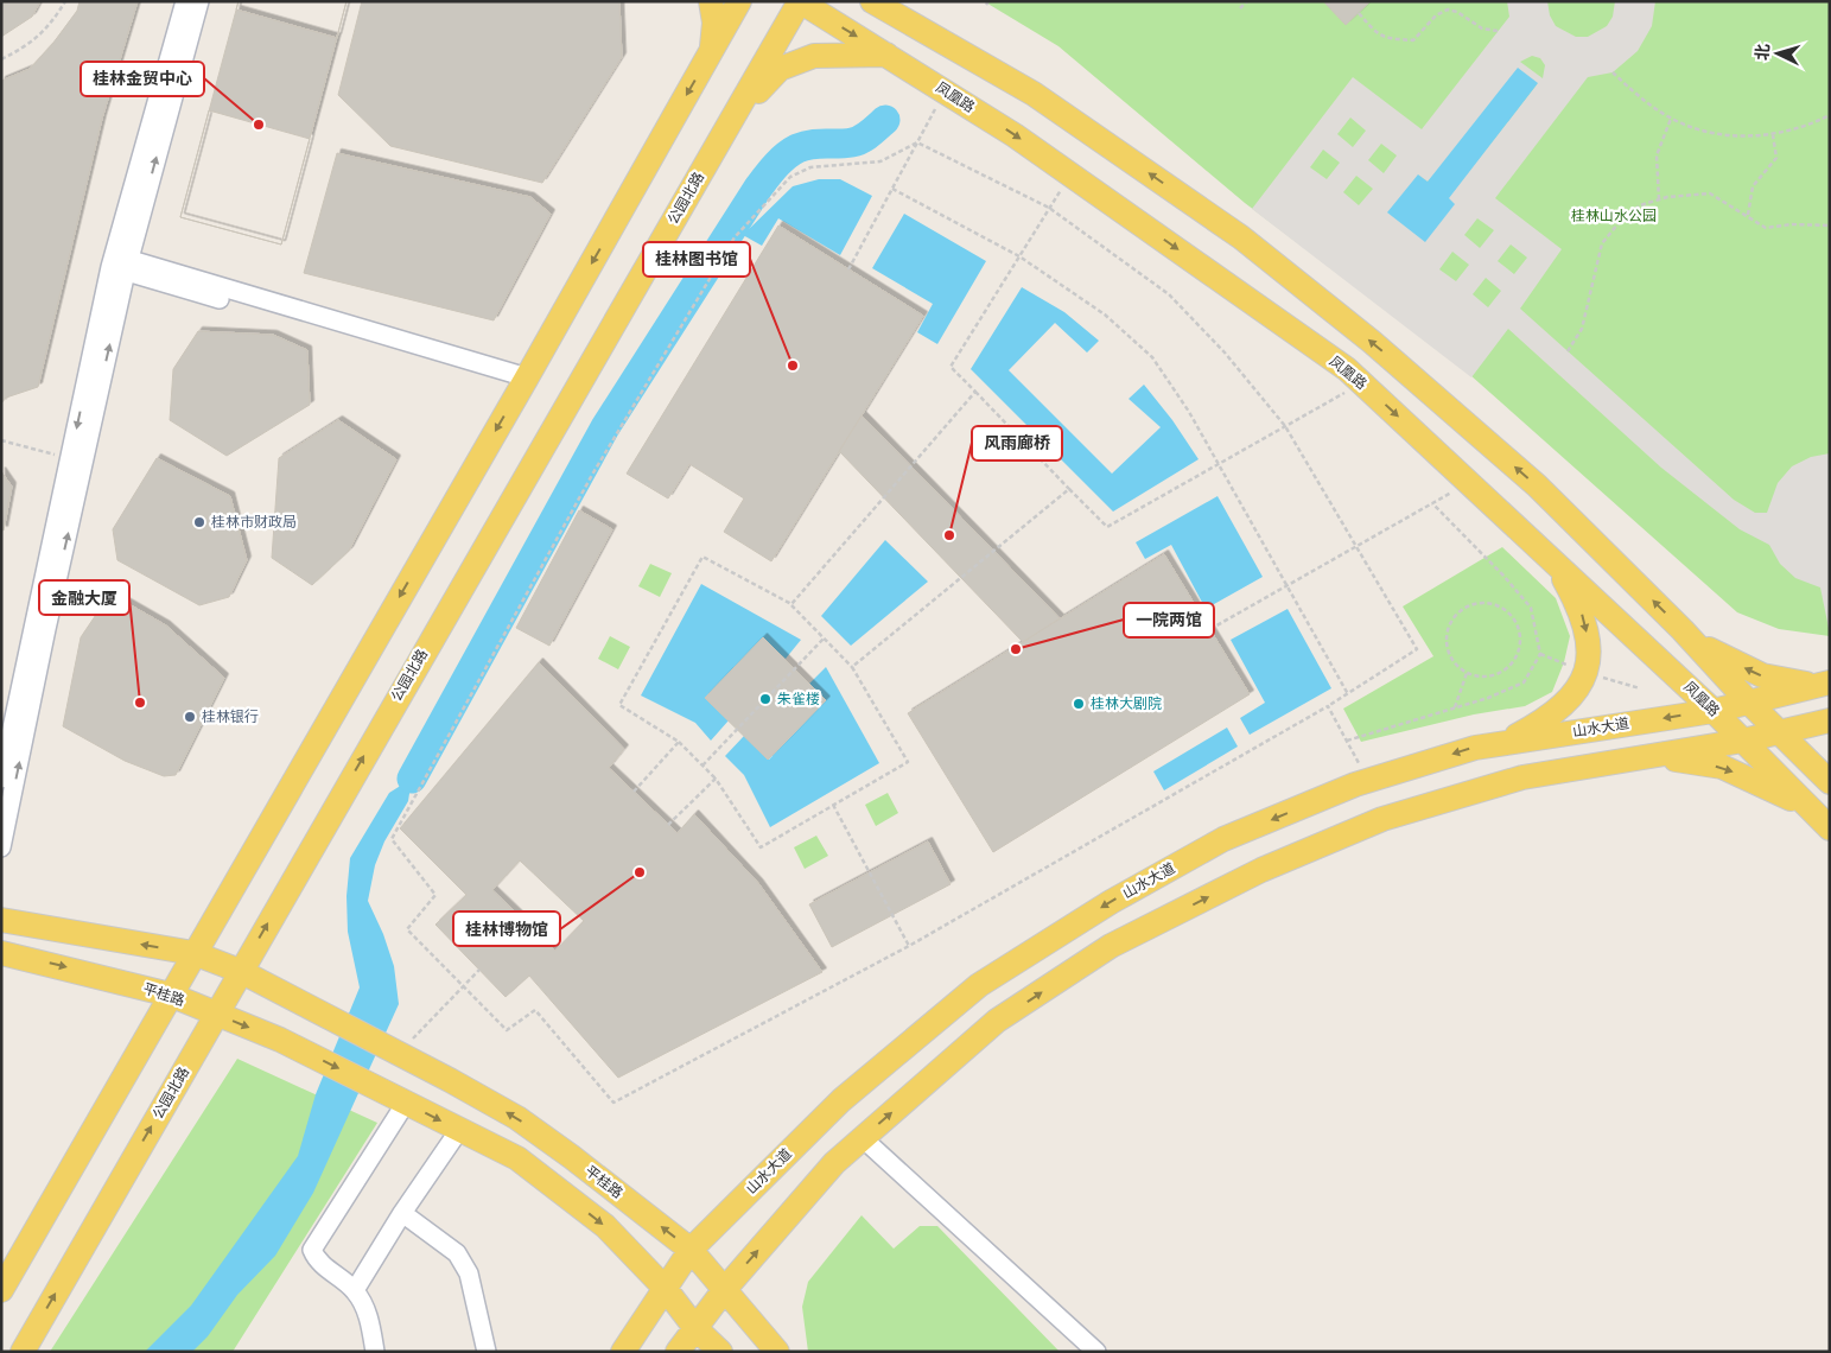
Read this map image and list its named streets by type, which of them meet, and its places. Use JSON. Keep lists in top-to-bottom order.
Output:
{
  "streets": {
    "main road": [
      "凤凰路",
      "公园北路",
      "山水大道",
      "平桂路"
    ]
  },
  "crossings": [
    ["凤凰路", "公园北路"],
    ["凤凰路", "山水大道"],
    ["公园北路", "平桂路"],
    ["山水大道", "平桂路"]
  ],
  "parks": ["桂林山水公园"],
  "places": [
    "桂林金贸中心",
    "桂林图书馆",
    "桂林市财政局",
    "风雨廊桥",
    "一院两馆",
    "朱雀楼",
    "金融大厦",
    "桂林大剧院",
    "桂林银行",
    "桂林博物馆"
  ],
  "north": "left"
}
